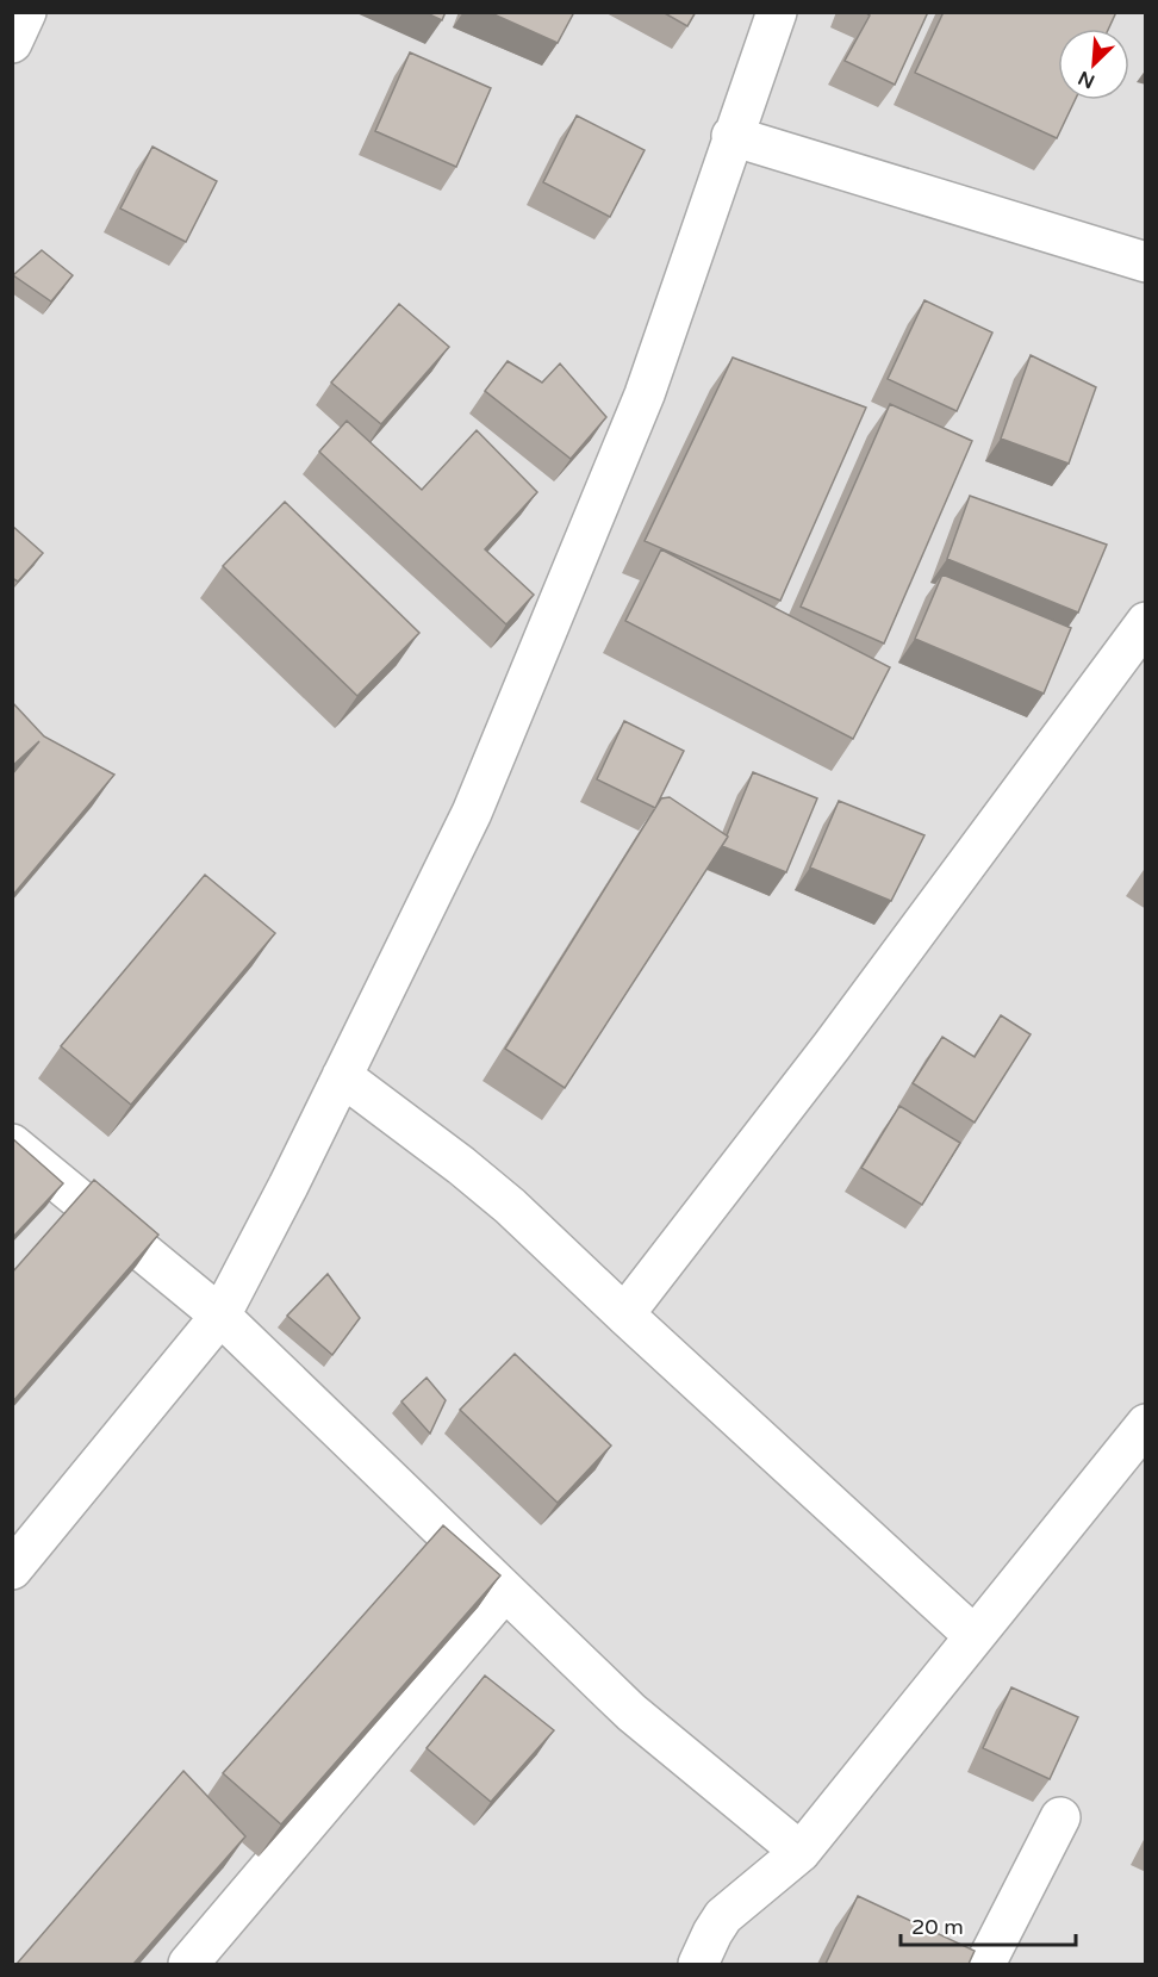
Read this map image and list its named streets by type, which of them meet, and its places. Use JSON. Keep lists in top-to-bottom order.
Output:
{
  "scale_bar": "20 m",
  "north": "bottom left"
}
